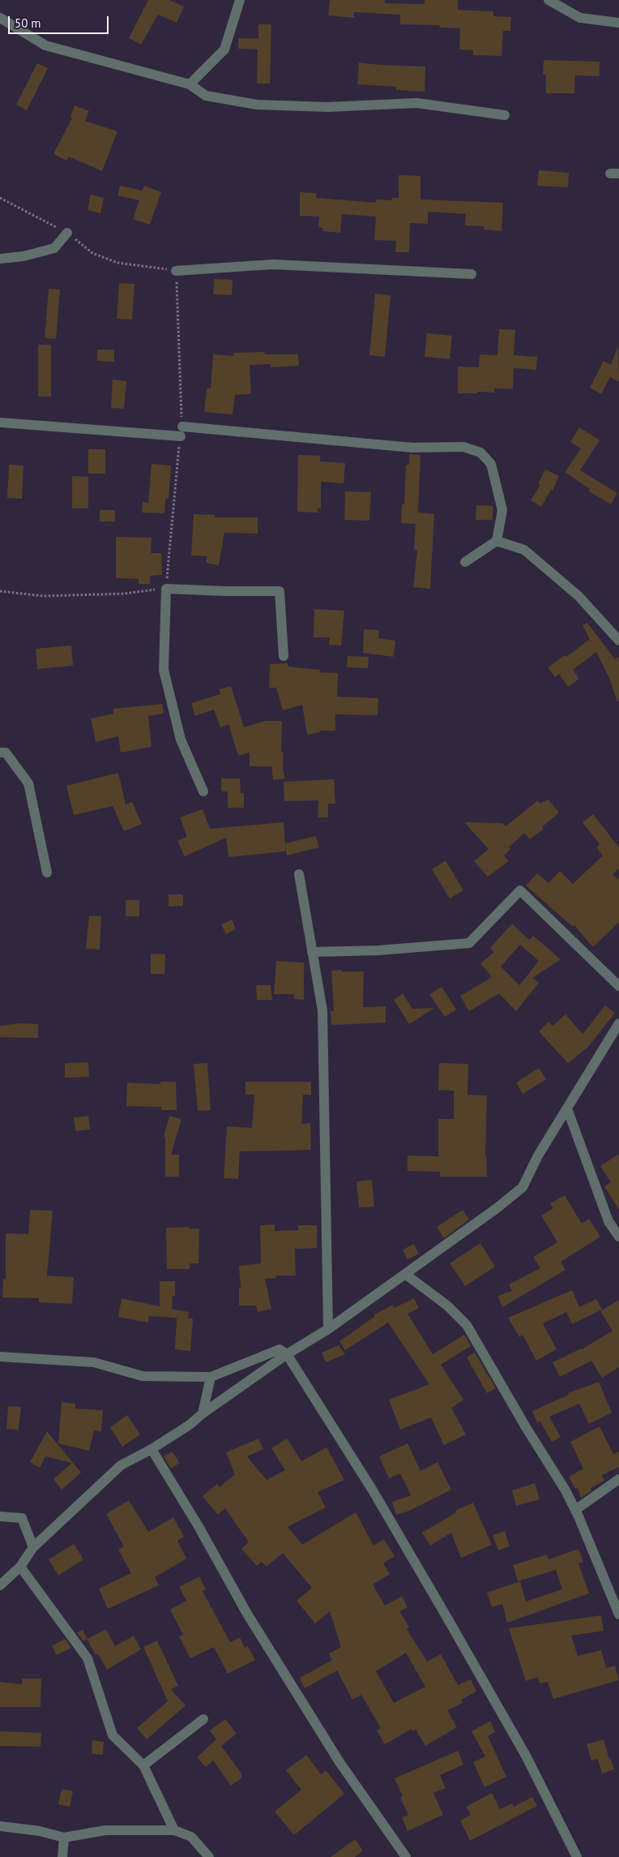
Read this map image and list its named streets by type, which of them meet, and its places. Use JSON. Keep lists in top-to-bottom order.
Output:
{
  "scale_bar": "50 m"
}
